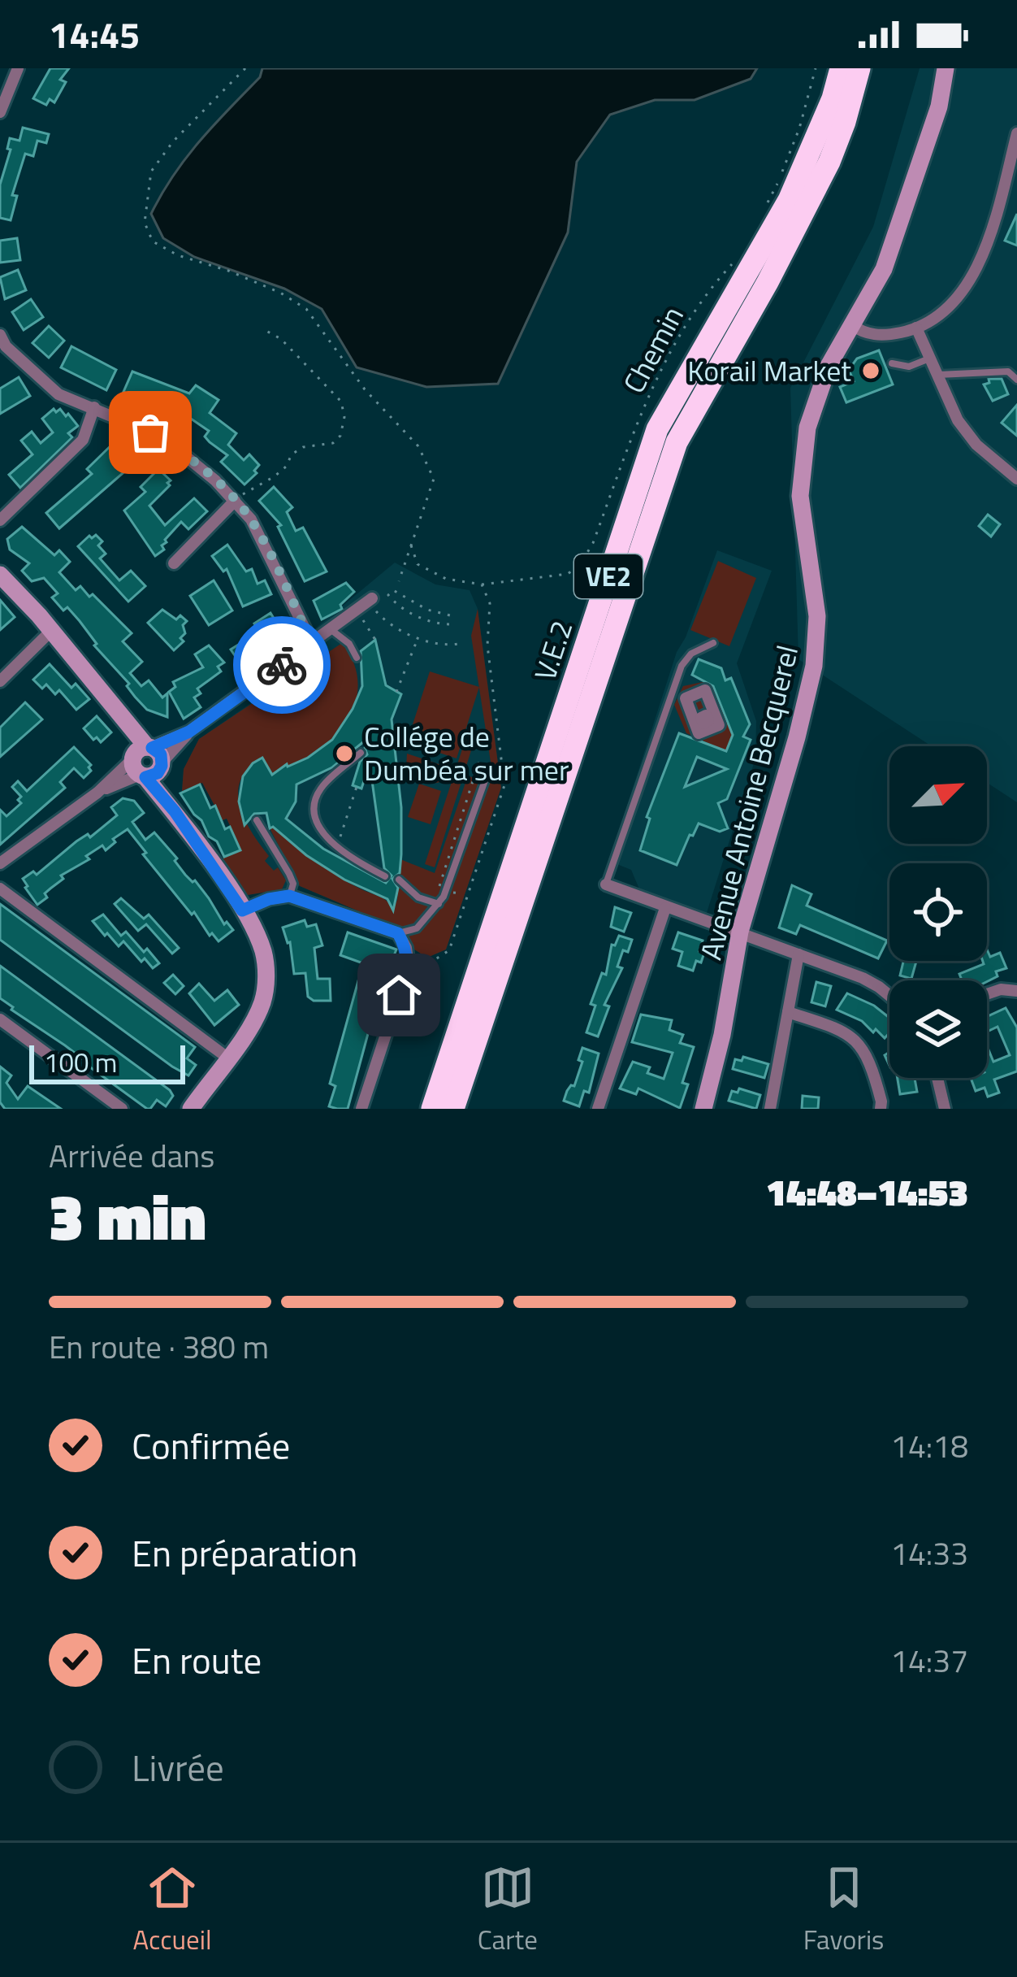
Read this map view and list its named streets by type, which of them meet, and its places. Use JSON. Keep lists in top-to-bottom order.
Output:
{
  "streets": {
    "highway": ["VE2", "V.E.2"],
    "street": ["Avenue Antoine Becquerel"],
    "path": ["Chemin"]
  },
  "places": ["Korail Market", "Collége de Dumbéa sur mer"],
  "scale_bar": "100 m",
  "north": "top right",
  "page": {
    "status": "14:45",
    "scale": "100 m",
    "heading": ["3 min", "Arrivée dans", "14:48–14:53"],
    "bar": "En route · 380 m",
    "list": [
      ["Confirmée", "14:18"],
      ["En préparation", "14:33"],
      ["En route", "14:37"],
      "Livrée"
    ],
    "tabs": ["Accueil", "Carte", "Favoris"]
  }
}
